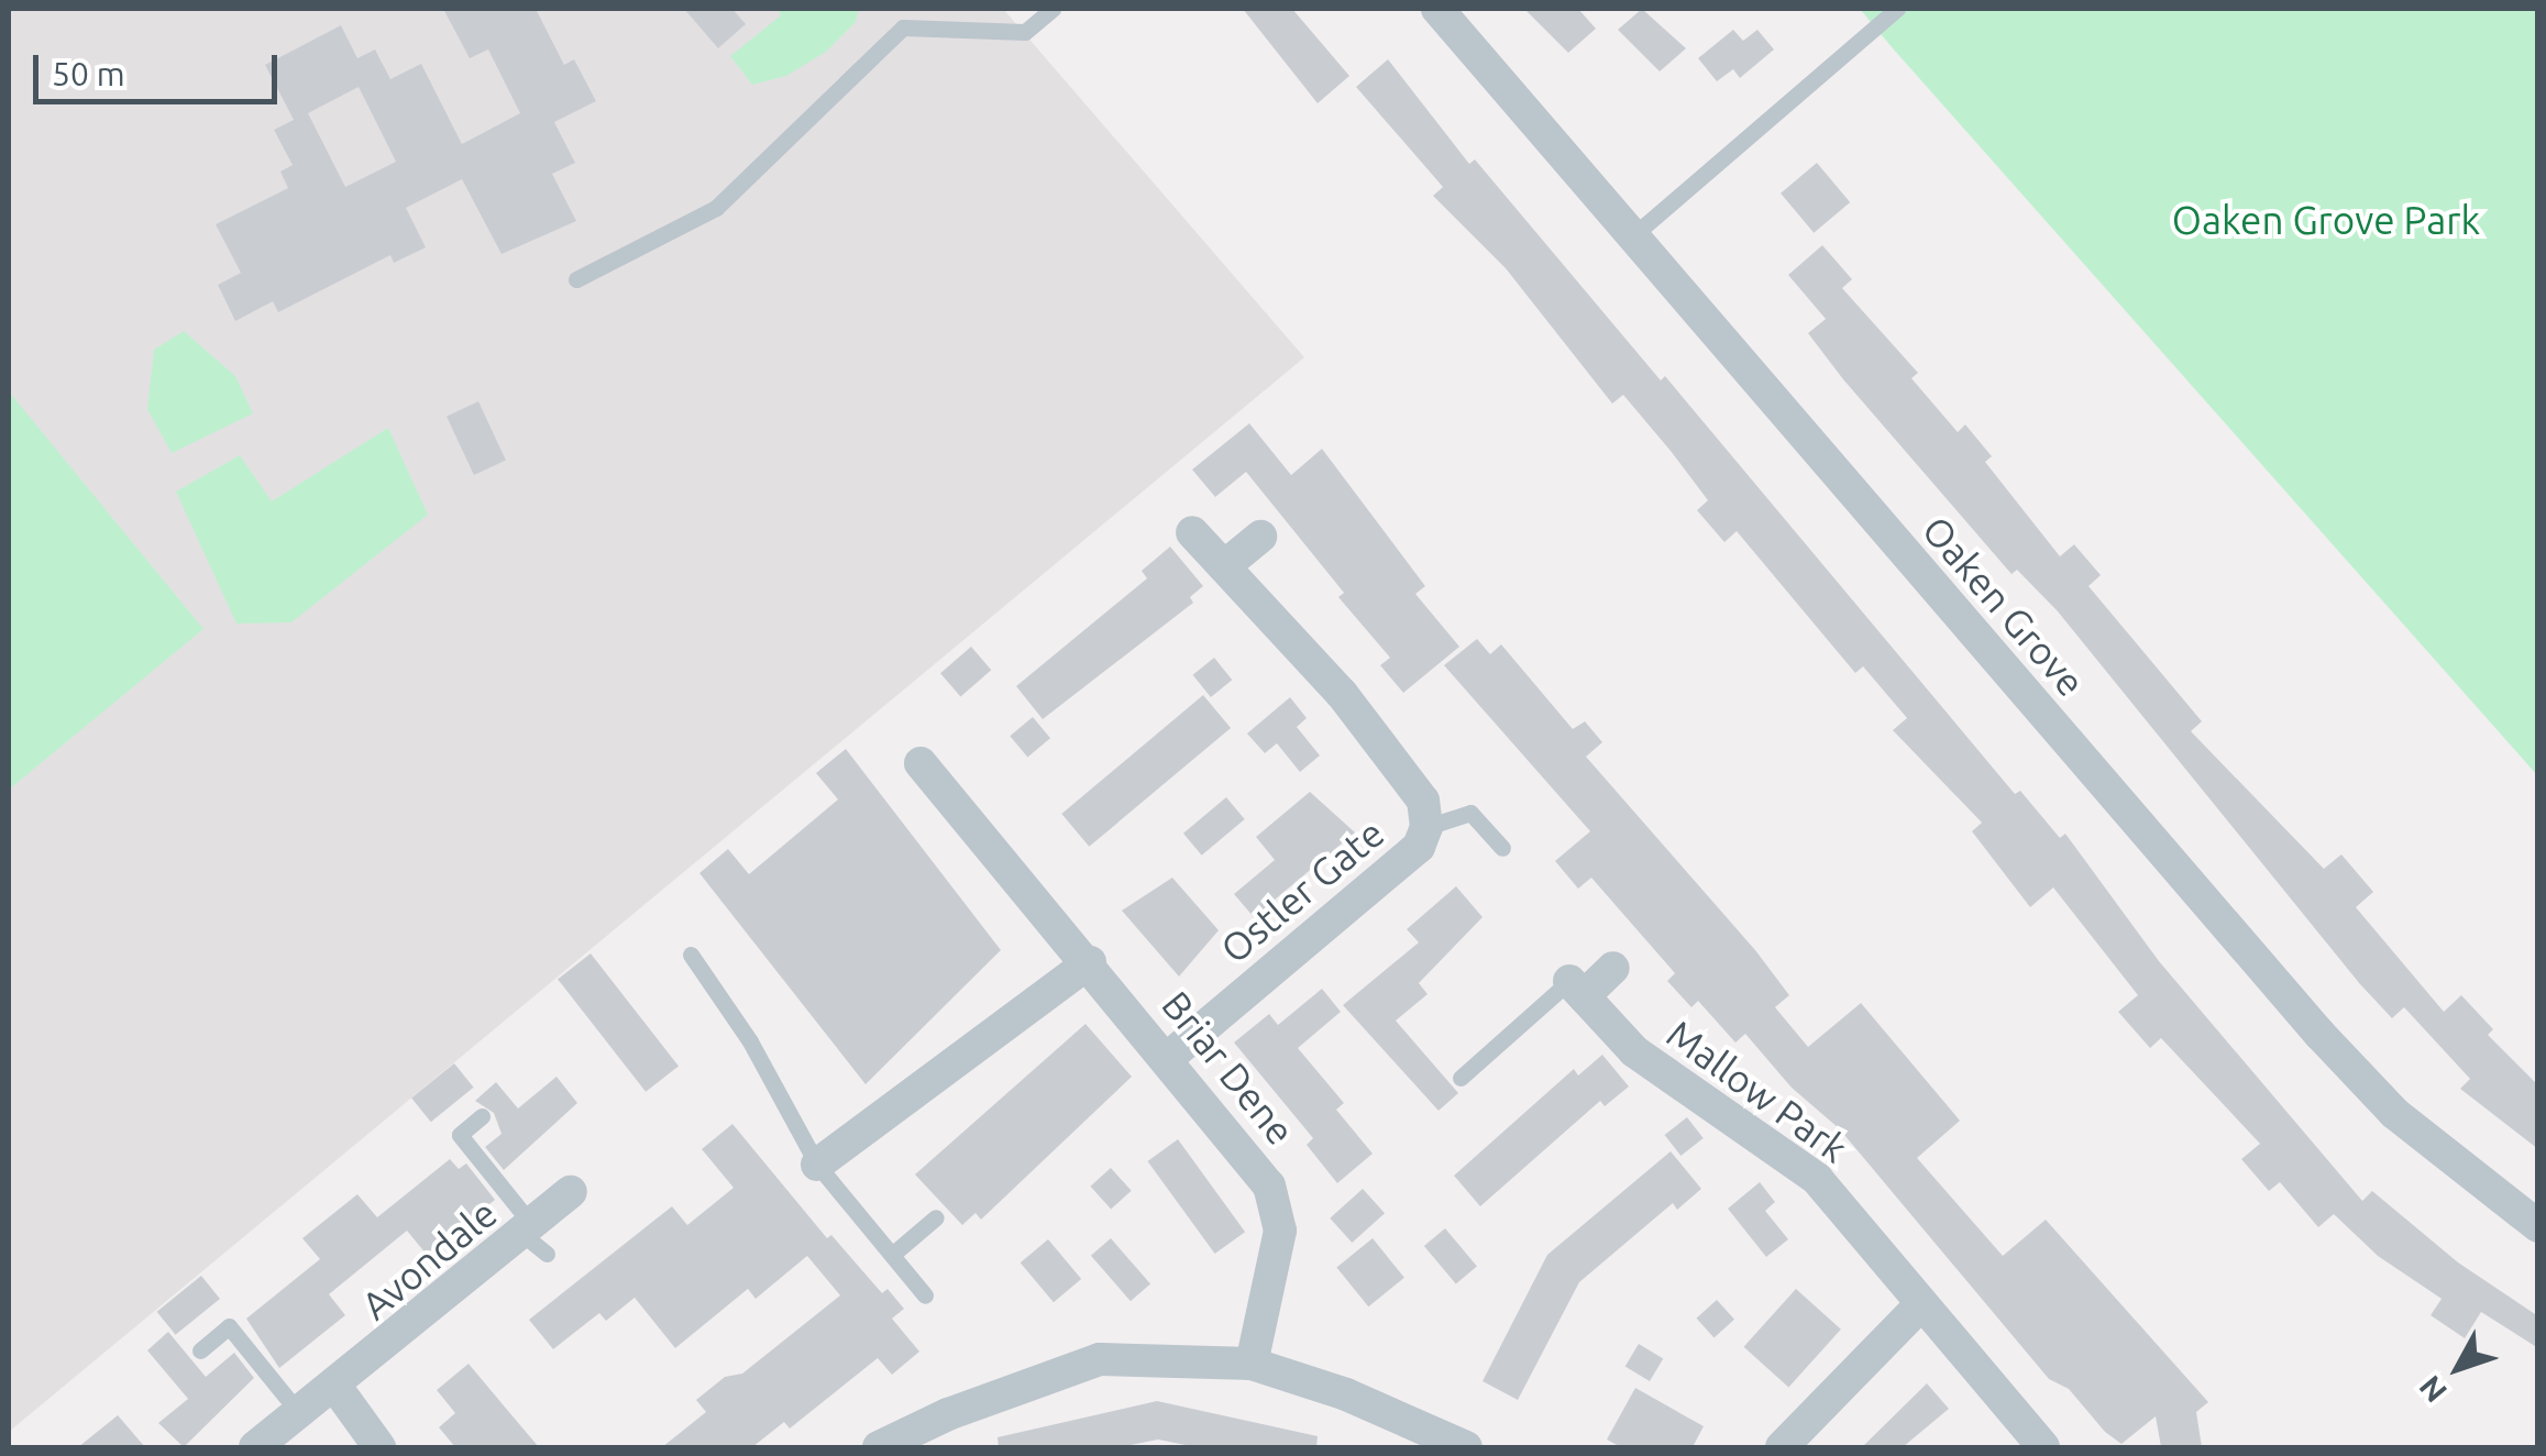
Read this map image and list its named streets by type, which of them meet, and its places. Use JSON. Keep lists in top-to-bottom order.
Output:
{
  "streets": {
    "street": [
      "Oaken Grove",
      "Ostler Gate",
      "Briar Dene",
      "Mallow Park",
      "Avondale"
    ]
  },
  "crossings": [
    ["Ostler Gate", "Briar Dene"]
  ],
  "parks": ["Oaken Grove Park"],
  "scale_bar": "50 m",
  "north": "bottom left"
}
